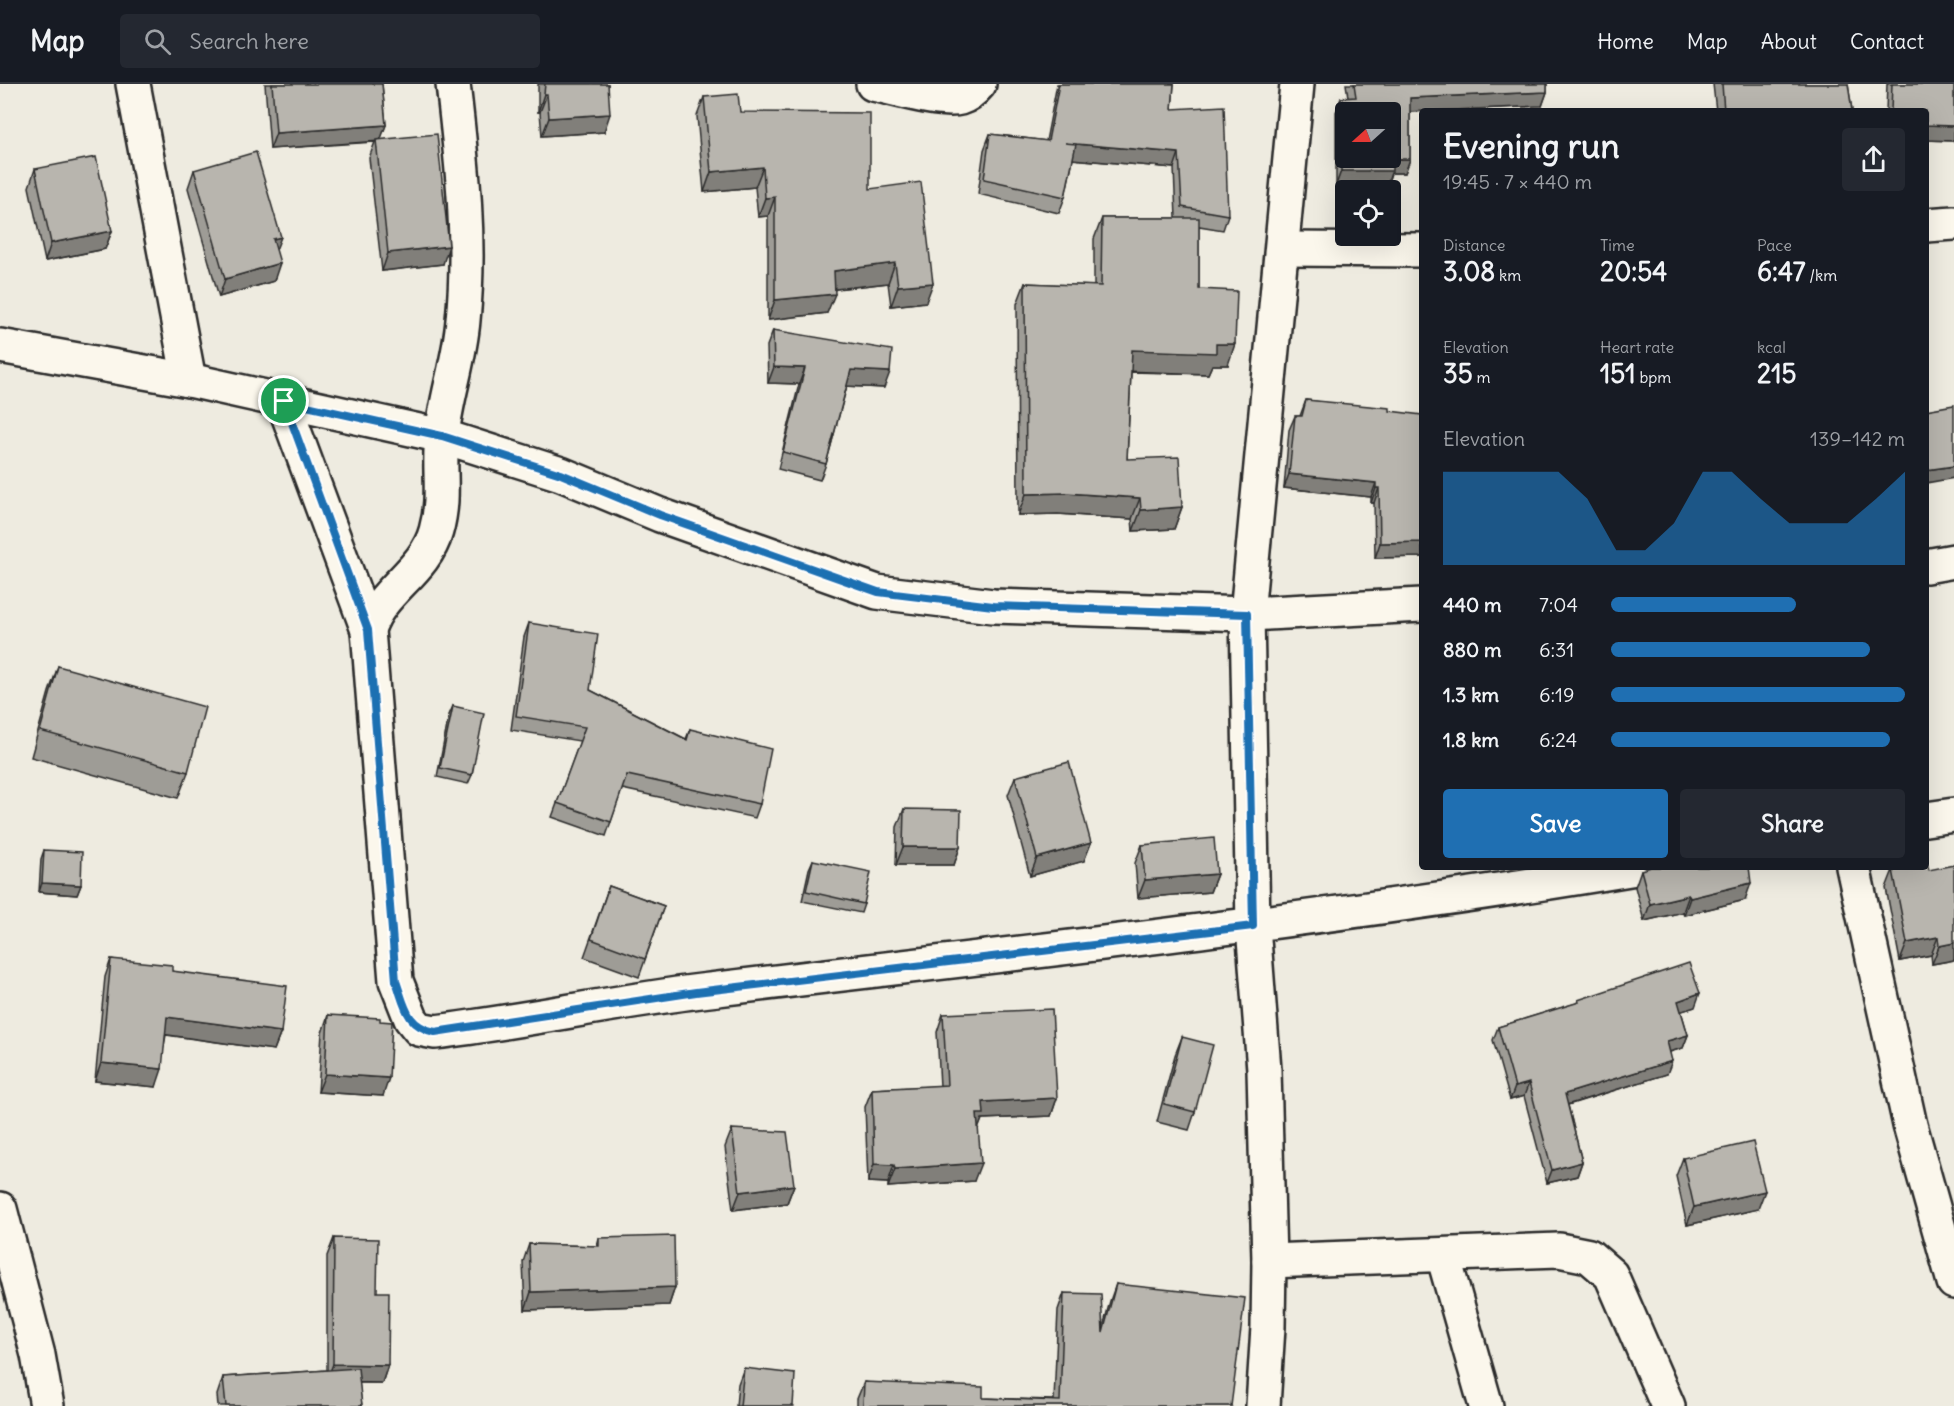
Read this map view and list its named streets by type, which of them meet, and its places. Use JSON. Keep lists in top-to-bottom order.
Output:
{
  "north": "left",
  "page": {
    "header": "Map",
    "search": "Search here",
    "nav": [
      "Home",
      "Map",
      "About",
      "Contact"
    ],
    "heading": ["Evening run", "19:45 · 7 × 440 m"],
    "stats": [
      ["Distance", "3.08 km"],
      ["Time", "20:54"],
      ["Pace", "6:47 /km"],
      ["Elevation", "35 m"],
      ["Heart rate", "151 bpm"],
      ["kcal", "215"]
    ],
    "chart": ["Elevation", "139–142 m"],
    "list": [
      {
        "name": "440 m",
        "note": "7:04"
      },
      {
        "name": "880 m",
        "note": "6:31"
      },
      {
        "name": "1.3 km",
        "note": "6:19"
      },
      {
        "name": "1.8 km",
        "note": "6:24"
      }
    ],
    "buttons": ["Save", "Share"]
  }
}
